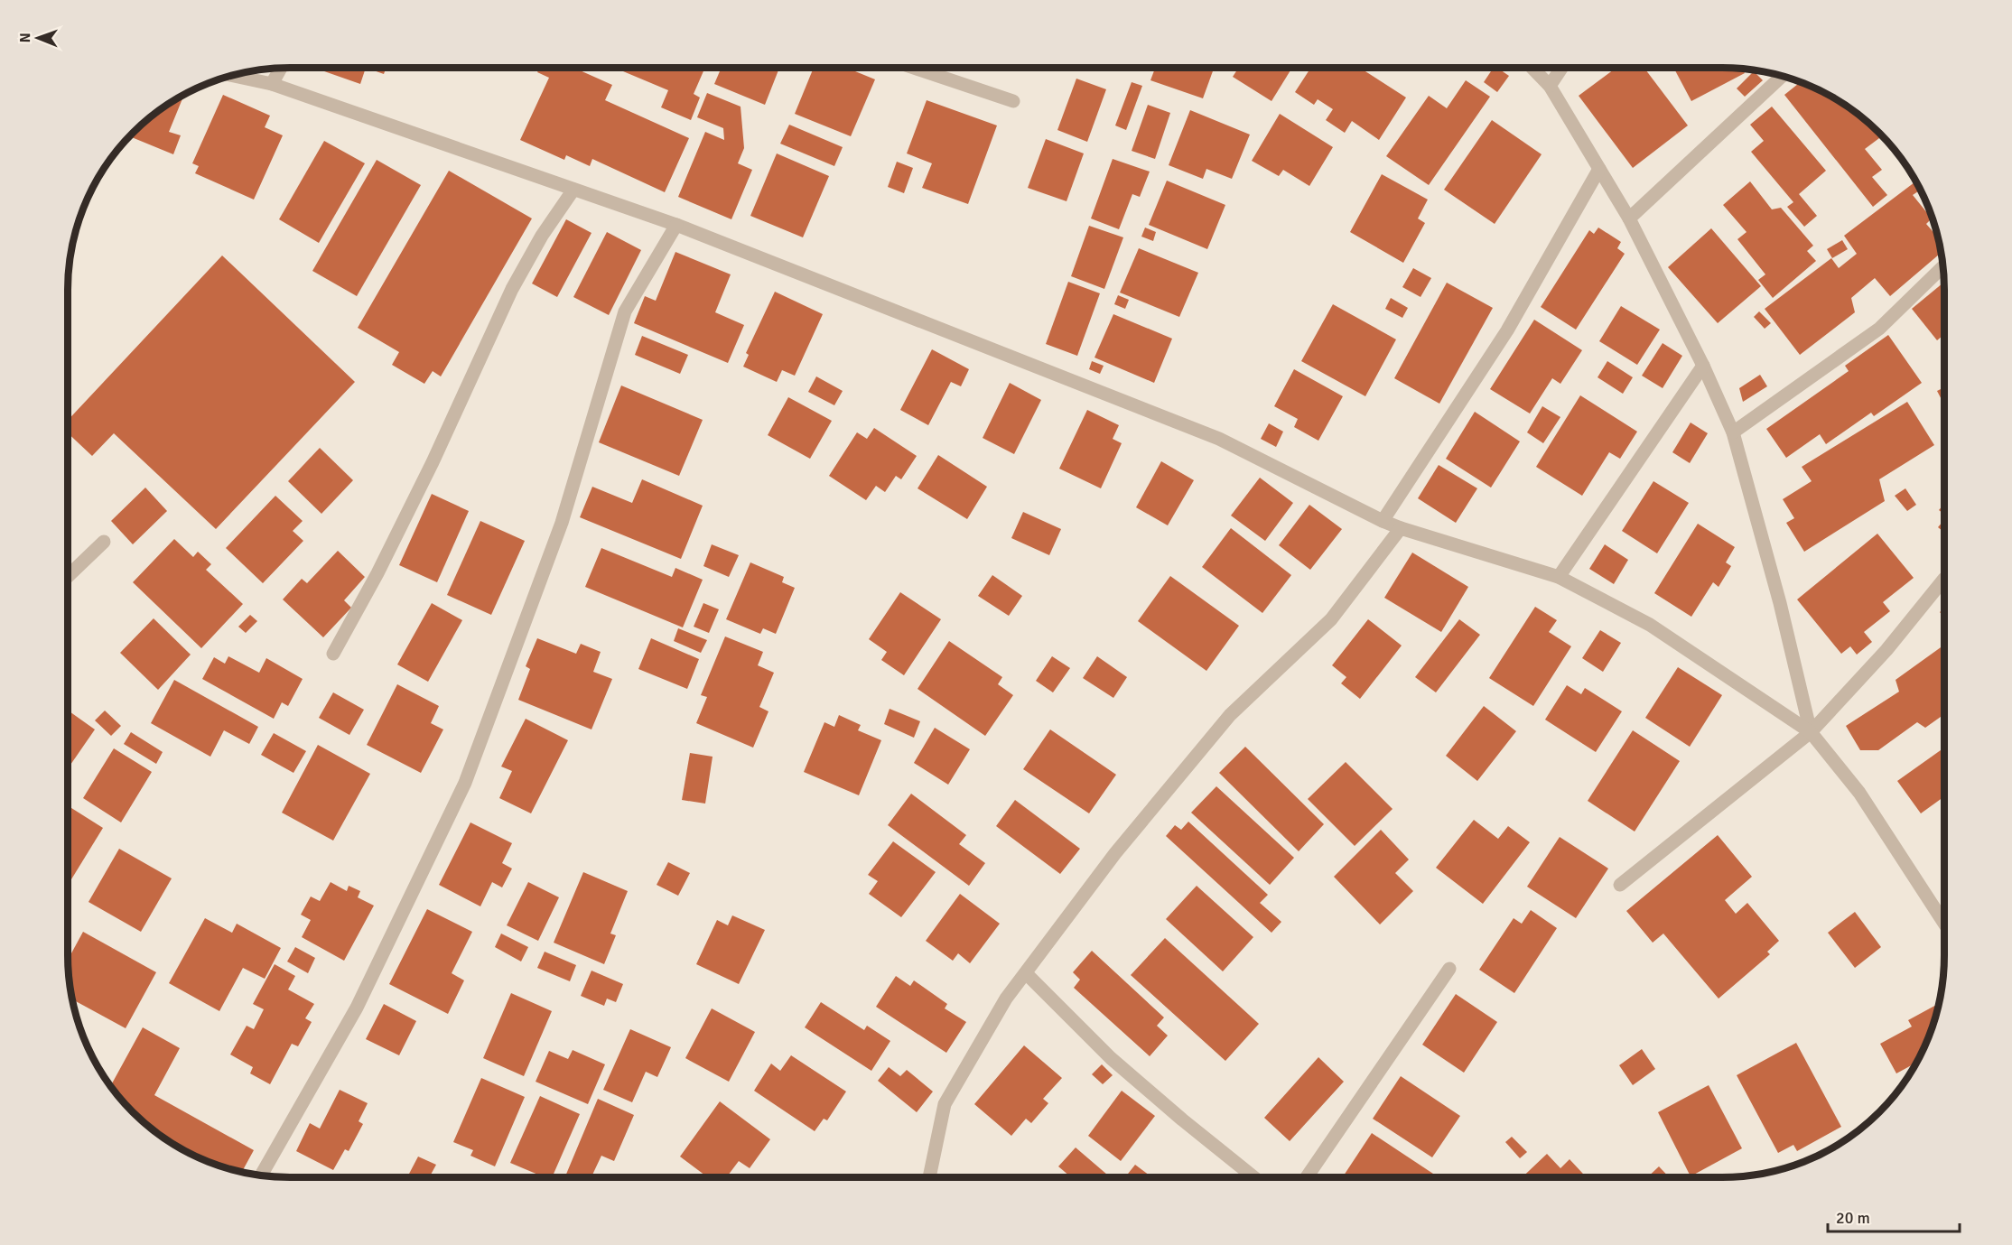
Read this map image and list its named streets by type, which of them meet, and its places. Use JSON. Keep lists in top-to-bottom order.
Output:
{
  "scale_bar": "20 m",
  "north": "left"
}
